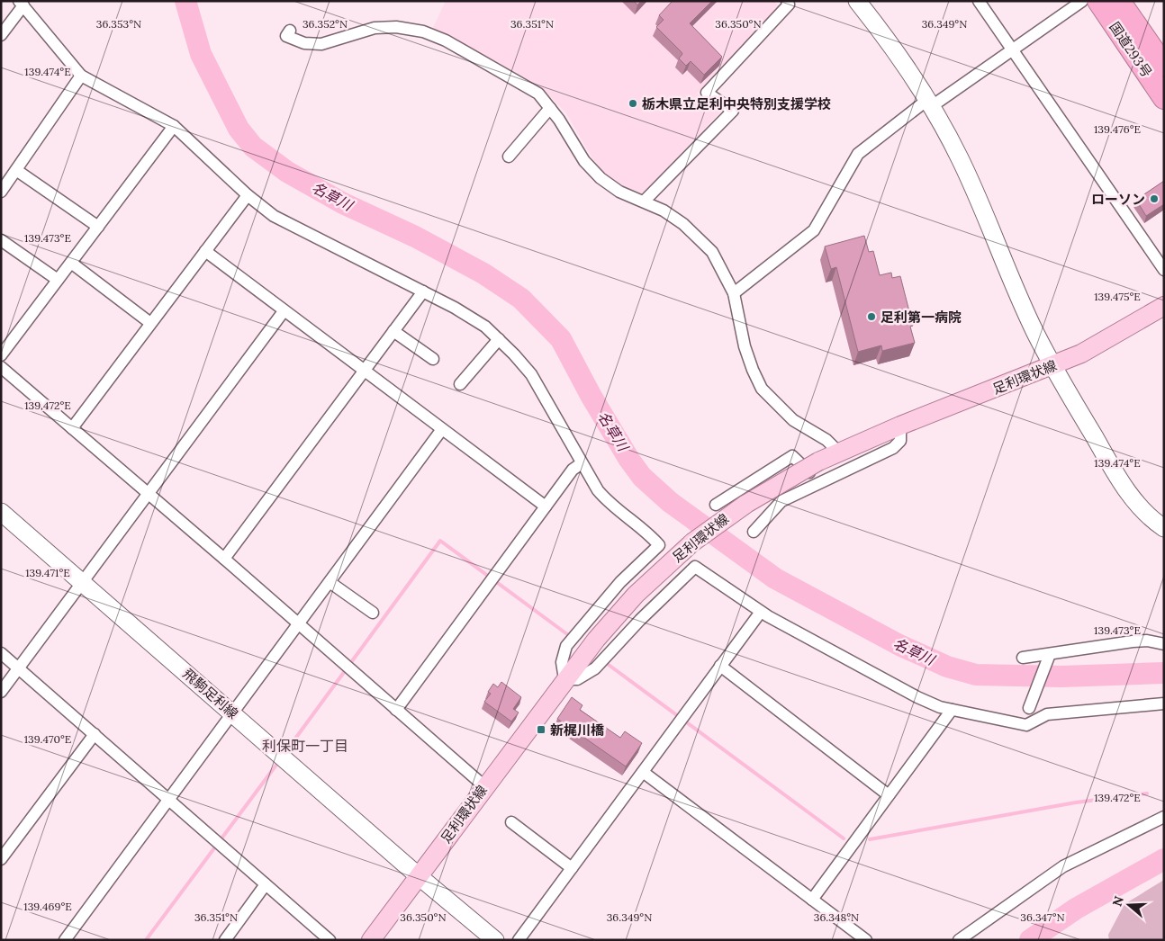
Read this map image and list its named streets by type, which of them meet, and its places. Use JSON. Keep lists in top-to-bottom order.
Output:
{
  "streets": {
    "highway": ["国道293号"],
    "main road": ["足利環状線"],
    "street": ["飛駒足利線"]
  },
  "crossings": [
    ["足利環状線", "飛駒足利線"]
  ],
  "districts": ["利保町一丁目"],
  "water": ["名草川"],
  "places": {
    "other": ["栃木県立足利中央特別支援学校", "ローソン", "足利第一病院"],
    "transit": ["新梶川橋"]
  },
  "north": "left",
  "coordinates": [
    "36.353°N",
    "36.352°N",
    "36.351°N",
    "36.350°N",
    "36.349°N",
    "139.474°E",
    "139.476°E",
    "139.473°E",
    "139.475°E",
    "139.472°E",
    "139.471°E",
    "139.470°E",
    "139.469°E",
    "36.348°N",
    "36.347°N"
  ]
}
